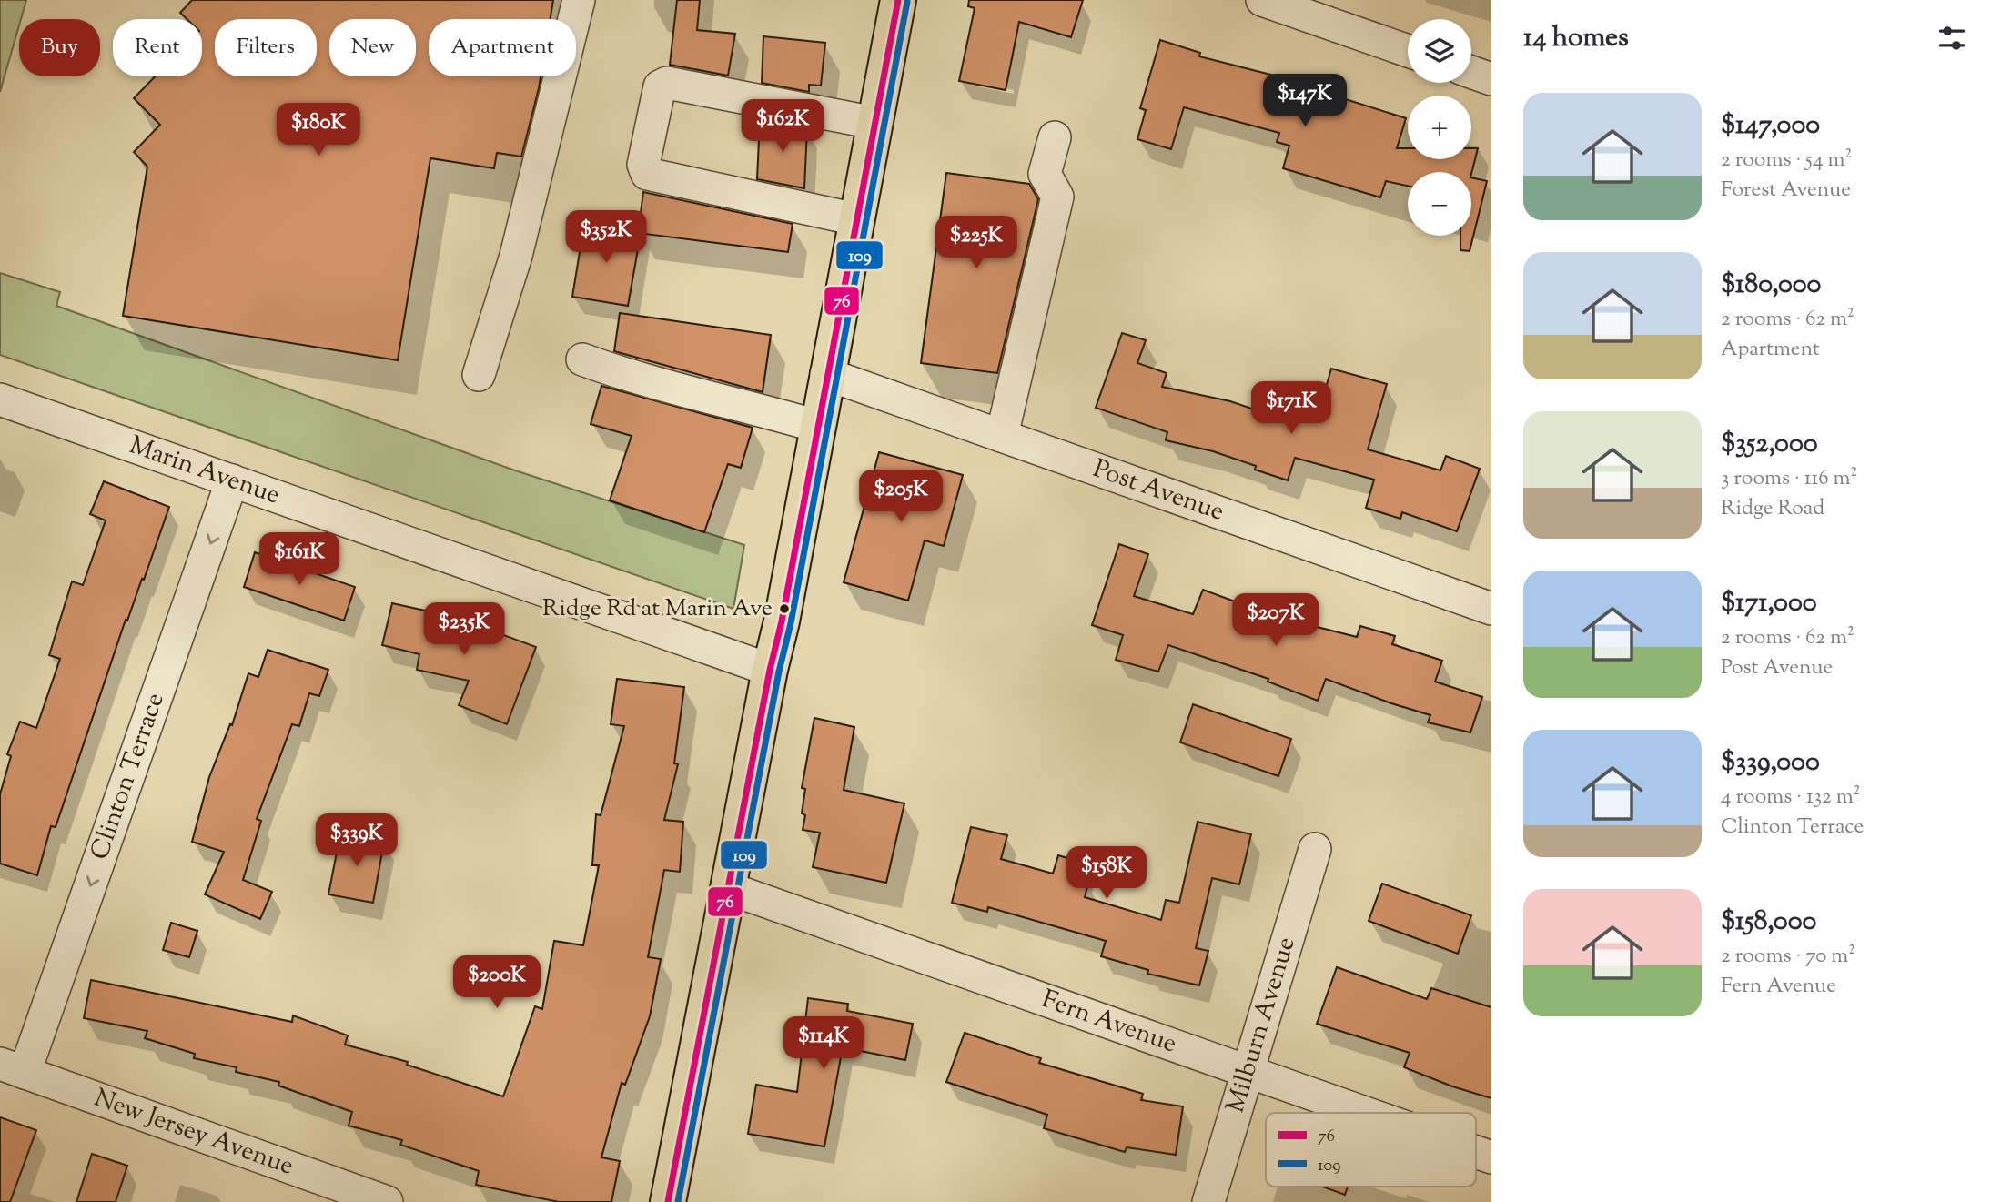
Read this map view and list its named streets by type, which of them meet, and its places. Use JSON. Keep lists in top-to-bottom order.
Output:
{
  "streets": {
    "street": [
      "Marin Avenue",
      "Post Avenue",
      "Clinton Terrace",
      "Fern Avenue",
      "Milburn Avenue",
      "New Jersey Avenue"
    ]
  },
  "crossings": [
    ["Marin Avenue", "Clinton Terrace"],
    ["Clinton Terrace", "New Jersey Avenue"],
    ["Fern Avenue", "Milburn Avenue"]
  ],
  "one_way": ["Clinton Terrace"],
  "places": ["Ridge Rd at Marin Ave"],
  "lines": ["transit line 76", "transit line 109"],
  "legend": ["76", "109"],
  "page": {
    "heading": "14 homes",
    "map_buttons": ["+", "−"],
    "chip": [
      "Buy",
      "Rent",
      "Filters",
      "New",
      "Apartment"
    ],
    "price": [
      "$147K",
      "$162K",
      "$180K",
      "$352K",
      "$225K",
      "$171K",
      "$205K",
      "$161K",
      "$207K",
      "$235K",
      "$339K",
      "$158K",
      "$200K",
      "$114K"
    ],
    "list": [
      {
        "name": "$147,000",
        "note": "2 rooms · 54 m² · Forest Avenue"
      },
      {
        "name": "$180,000",
        "note": "2 rooms · 62 m² · Apartment"
      },
      {
        "name": "$352,000",
        "note": "3 rooms · 116 m² · Ridge Road"
      },
      {
        "name": "$171,000",
        "note": "2 rooms · 62 m² · Post Avenue"
      },
      {
        "name": "$339,000",
        "note": "4 rooms · 132 m² · Clinton Terrace"
      },
      {
        "name": "$158,000",
        "note": "2 rooms · 70 m² · Fern Avenue"
      }
    ]
  }
}
